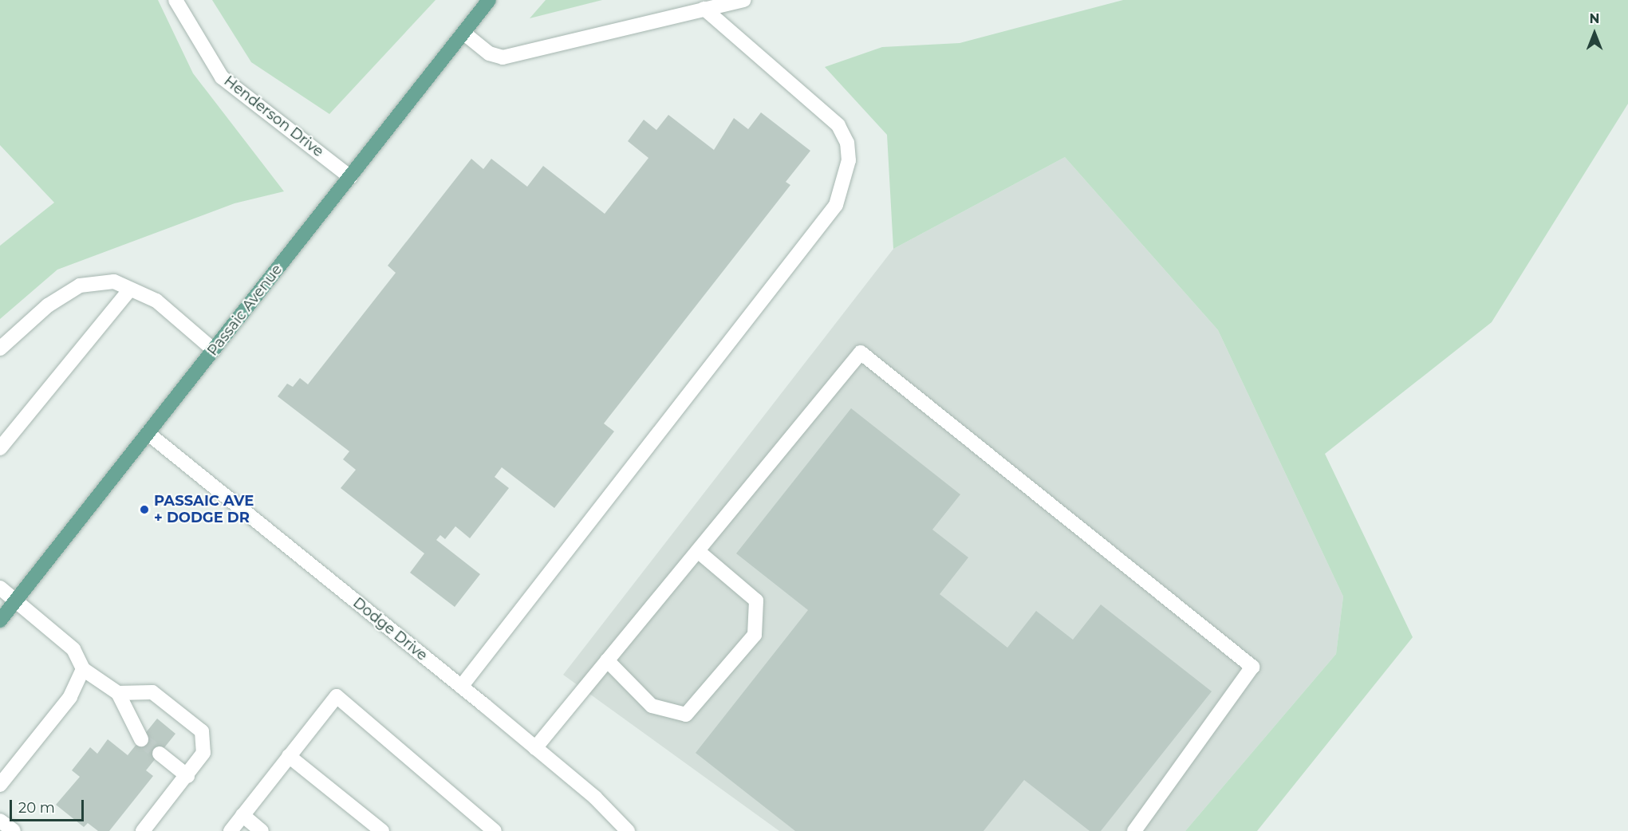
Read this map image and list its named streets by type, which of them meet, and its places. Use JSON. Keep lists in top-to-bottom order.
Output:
{
  "streets": {
    "main road": ["Passaic Avenue"],
    "street": ["Henderson Drive", "Dodge Drive"]
  },
  "crossings": [
    ["Henderson Drive", "Passaic Avenue"],
    ["Passaic Avenue", "Dodge Drive"]
  ],
  "places": ["PASSAIC AVE + DODGE DR"],
  "scale_bar": "20 m",
  "north": "top"
}
